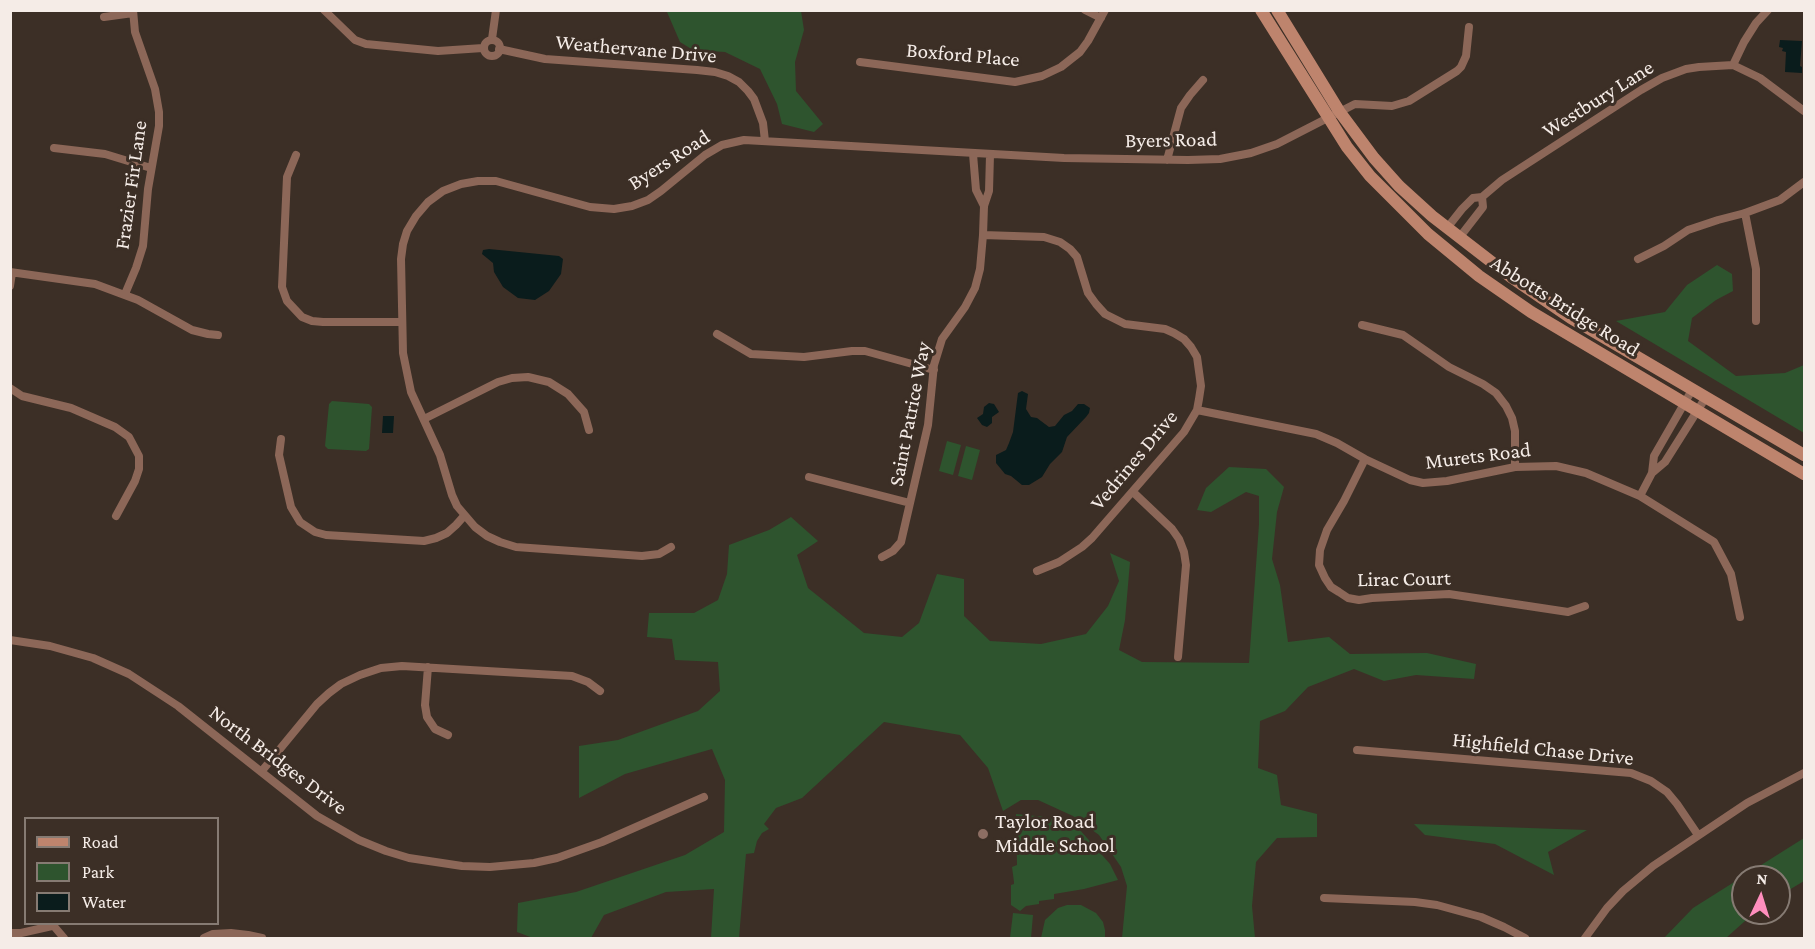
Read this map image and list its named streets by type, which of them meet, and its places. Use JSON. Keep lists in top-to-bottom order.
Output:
{
  "streets": {
    "main road": ["Abbotts Bridge Road"],
    "street": [
      "Weathervane Drive",
      "Boxford Place",
      "Westbury Lane",
      "Byers Road",
      "Frazier Fir Lane",
      "Saint Patrice Way",
      "Murets Road",
      "Vedrines Drive",
      "Lirac Court",
      "Highfield Chase Drive",
      "North Bridges Drive"
    ]
  },
  "crossings": [
    ["Weathervane Drive", "Byers Road"],
    ["Westbury Lane", "Abbotts Bridge Road"],
    ["Byers Road", "Abbotts Bridge Road"],
    ["Byers Road", "Saint Patrice Way"],
    ["Saint Patrice Way", "Vedrines Drive"],
    ["Murets Road", "Vedrines Drive"],
    ["Murets Road", "Lirac Court"]
  ],
  "places": ["Taylor Road Middle School"],
  "legend": ["Road", "Park", "Water"],
  "north": "top"
}
